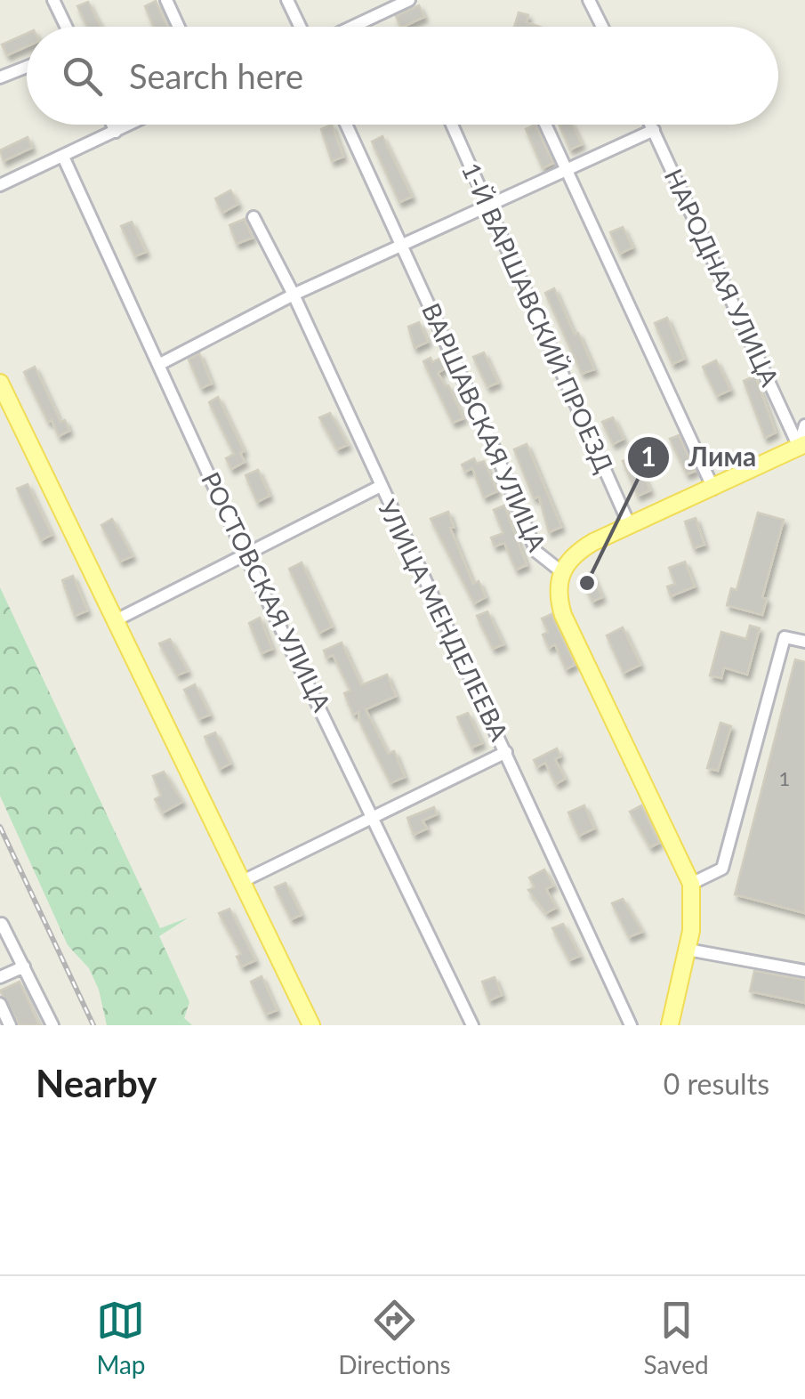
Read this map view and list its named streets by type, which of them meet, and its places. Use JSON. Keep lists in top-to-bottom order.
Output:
{
  "streets": {
    "main road": ["ВАРШАВСКАЯ УЛИЦА"],
    "street": [
      "НАРОДНАЯ УЛИЦА",
      "1-Й ВАРШАВСКИЙ ПРОЕЗД",
      "РОСТОВСКАЯ УЛИЦА",
      "УЛИЦА МЕНДЕЛЕЕВА"
    ]
  },
  "places": ["Лима"],
  "house_numbers": ["1"],
  "page": {
    "search": "Search here",
    "heading": ["Nearby", "0 results"],
    "nav": ["Map", "Directions", "Saved"]
  }
}
